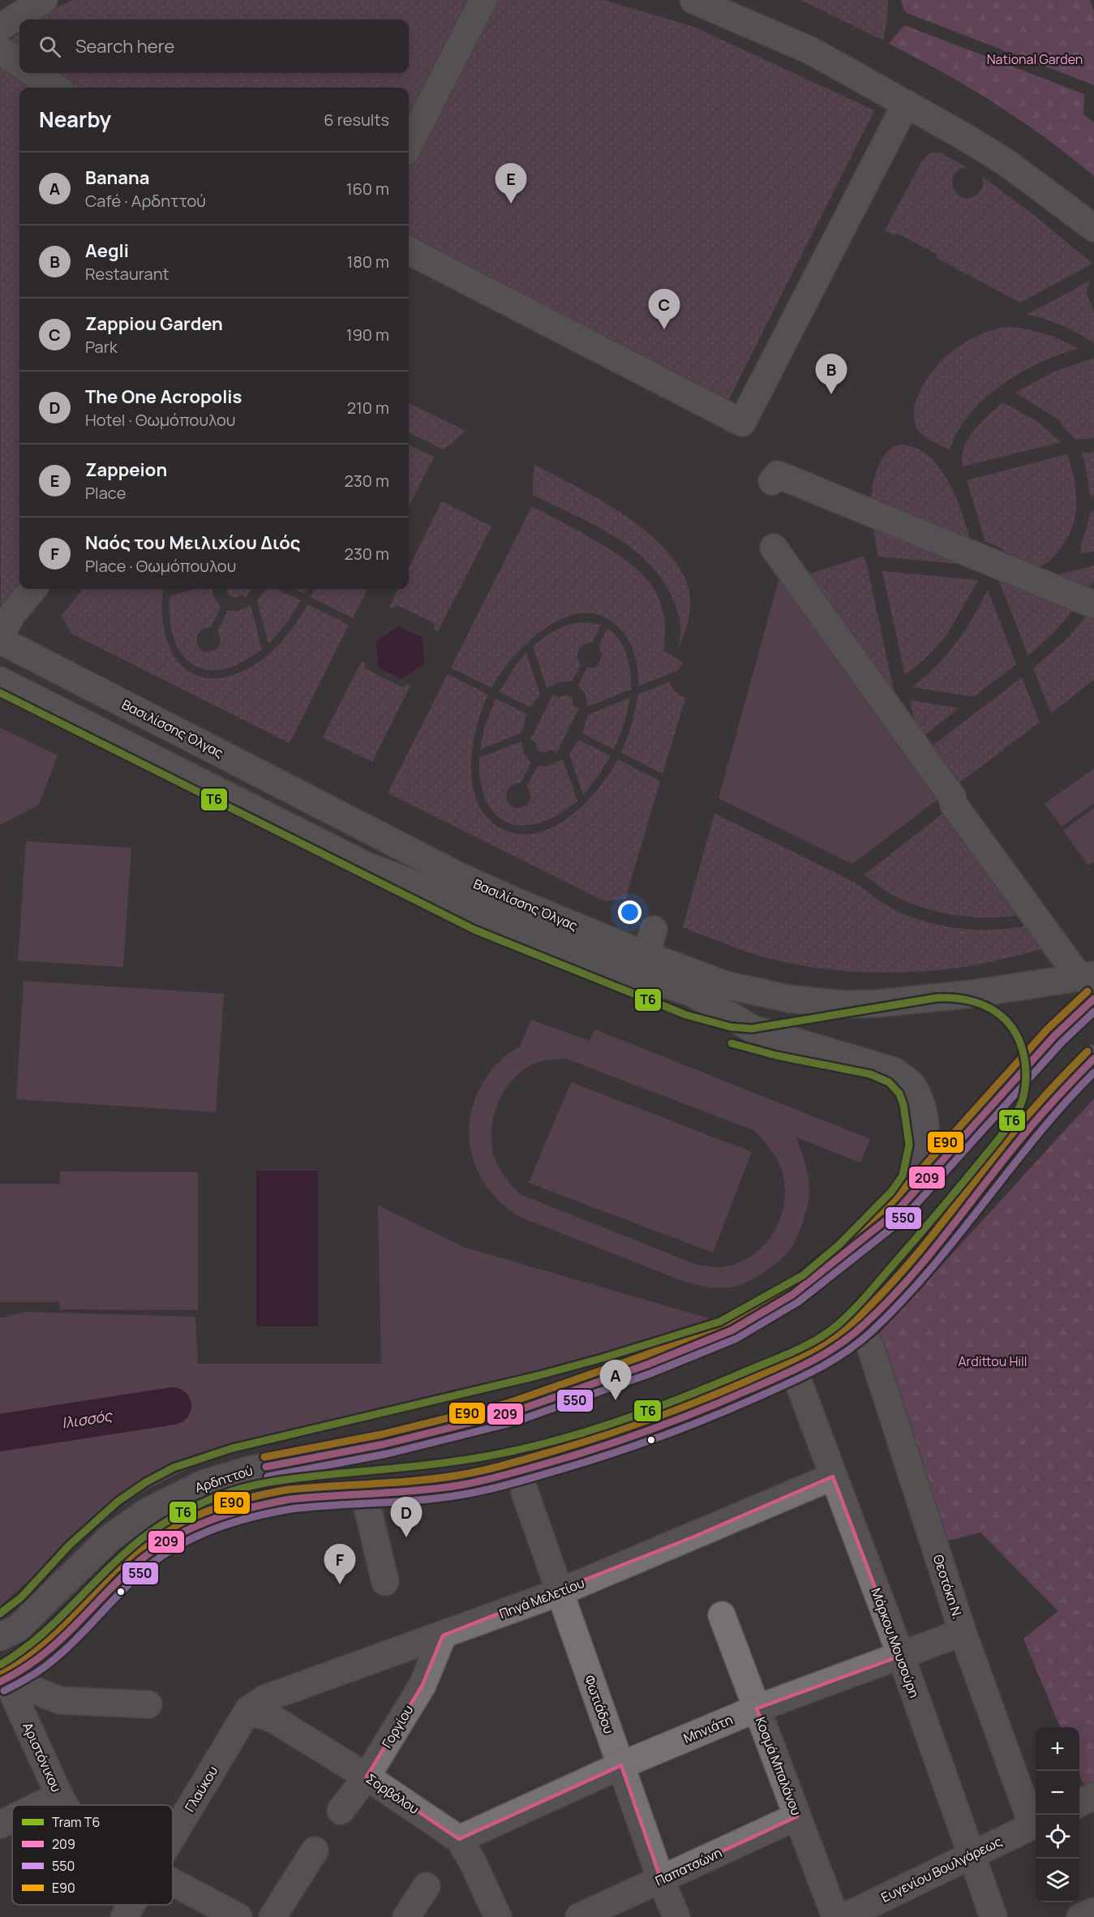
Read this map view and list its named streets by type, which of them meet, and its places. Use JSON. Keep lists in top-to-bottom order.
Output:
{
  "streets": {
    "main road": ["Αρδηττού"],
    "street": [
      "Βασιλίσσης Όλγας",
      "Θεοτόκη Ν.",
      "Πηγά Μελετίου",
      "Μάρκου Μουσούρη",
      "Φωτιάδου",
      "Γοργίου",
      "Μηνιάτη",
      "Αριστόνικου",
      "Κοσμά Μπαλάνου",
      "Γλαύκου",
      "Σορβόλου",
      "Παπατσώνη",
      "Ευγενίου Βουλγάρεως"
    ]
  },
  "crossings": [
    ["Βασιλίσσης Όλγας", "Αρδηττού"],
    ["Θεοτόκη Ν.", "Μηνιάτη"],
    ["Θεοτόκη Ν.", "Ευγενίου Βουλγάρεως"],
    ["Πηγά Μελετίου", "Μάρκου Μουσούρη"],
    ["Πηγά Μελετίου", "Φωτιάδου"],
    ["Πηγά Μελετίου", "Γοργίου"],
    ["Πηγά Μελετίου", "Γλαύκου"],
    ["Πηγά Μελετίου", "Σορβόλου"],
    ["Μάρκου Μουσούρη", "Μηνιάτη"],
    ["Μάρκου Μουσούρη", "Ευγενίου Βουλγάρεως"],
    ["Φωτιάδου", "Μηνιάτη"],
    ["Φωτιάδου", "Παπατσώνη"],
    ["Γοργίου", "Σορβόλου"],
    ["Μηνιάτη", "Κοσμά Μπαλάνου"],
    ["Μηνιάτη", "Σορβόλου"],
    ["Κοσμά Μπαλάνου", "Παπατσώνη"],
    ["Γλαύκου", "Σορβόλου"]
  ],
  "water": ["Ιλισσός"],
  "parks": ["National Garden", "Ardittou Hill"],
  "lines": [
    "tram line Τ6",
    "transit line Ε90",
    "transit line 209",
    "transit line 550"
  ],
  "legend": [
    "Tram Τ6",
    "209",
    "550",
    "Ε90"
  ],
  "page": {
    "search": "Search here",
    "heading": ["Nearby", "6 results"],
    "list": [
      {
        "mark": "A",
        "name": "Banana",
        "note": "Café · Αρδηττού",
        "value": "160 m"
      },
      {
        "mark": "B",
        "name": "Aegli",
        "note": "Restaurant",
        "value": "180 m"
      },
      {
        "mark": "C",
        "name": "Zappiou Garden",
        "note": "Park",
        "value": "190 m"
      },
      {
        "mark": "D",
        "name": "The One Acropolis",
        "note": "Hotel · Θωμόπουλου",
        "value": "210 m"
      },
      {
        "mark": "E",
        "name": "Zappeion",
        "note": "Place",
        "value": "230 m"
      },
      {
        "mark": "F",
        "name": "Ναός του Μειλιχίου Διός",
        "note": "Place · Θωμόπουλου",
        "value": "230 m"
      }
    ],
    "pins": [
      "E",
      "C",
      "B",
      "A",
      "D",
      "F"
    ],
    "map_buttons": ["+", "−"]
  }
}
